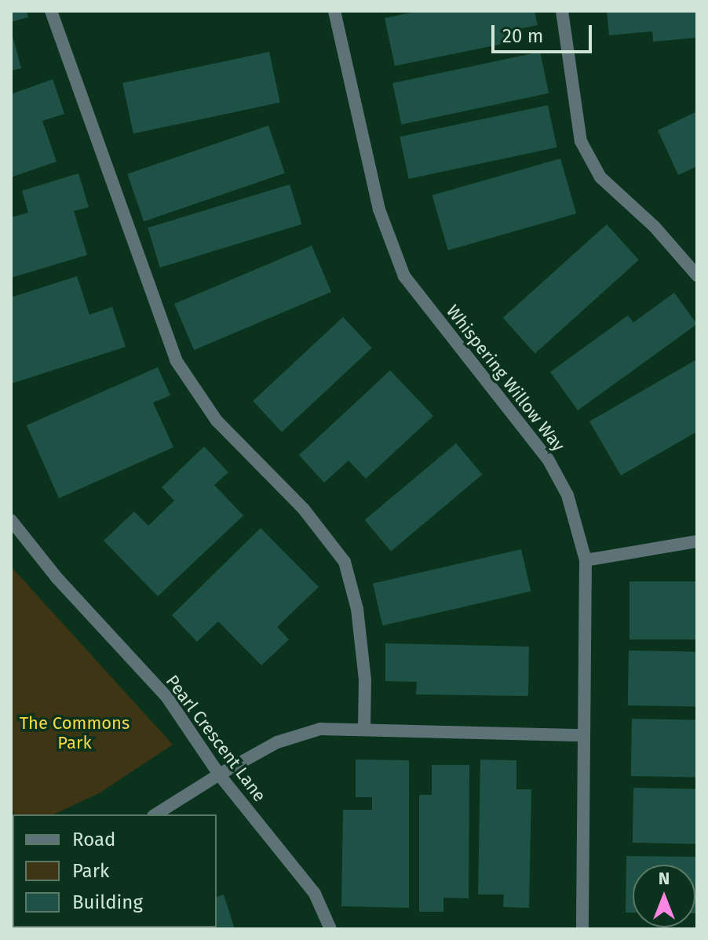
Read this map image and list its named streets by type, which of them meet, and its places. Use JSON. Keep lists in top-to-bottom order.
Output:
{
  "streets": {
    "street": ["Whispering Willow Way", "Pearl Crescent Lane"]
  },
  "parks": ["The Commons Park"],
  "legend": ["Road", "Park", "Building"],
  "scale_bar": "20 m",
  "north": "top"
}
